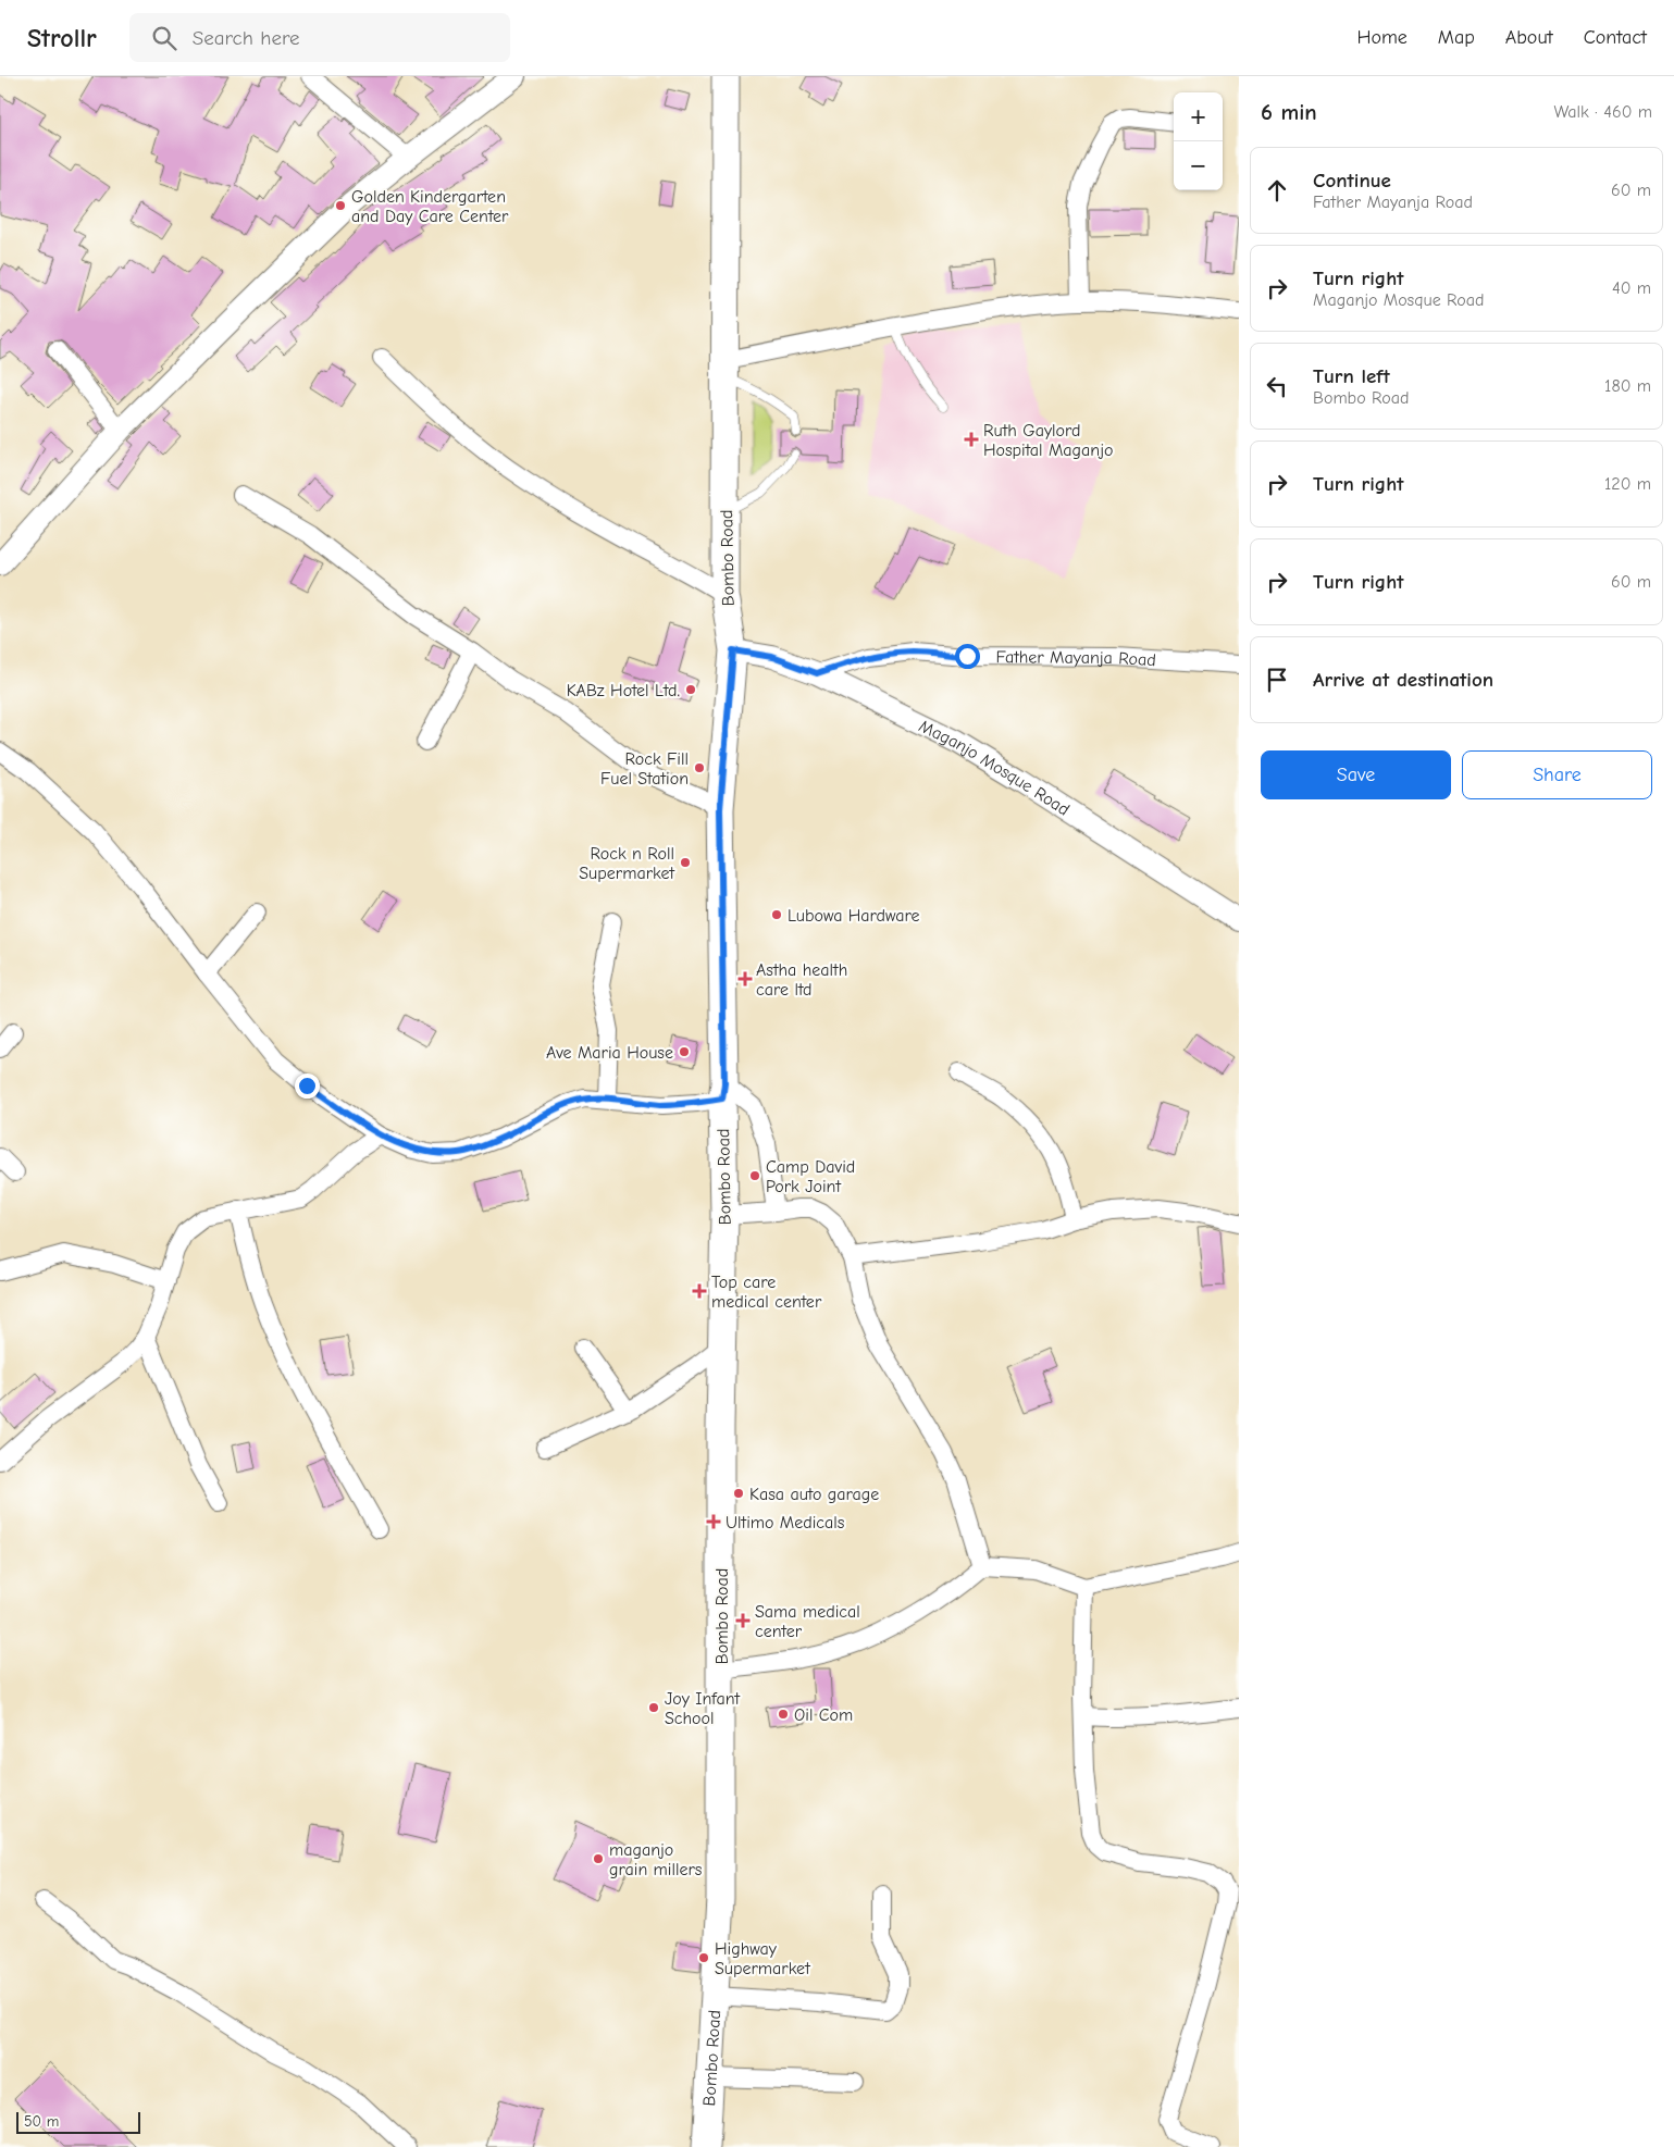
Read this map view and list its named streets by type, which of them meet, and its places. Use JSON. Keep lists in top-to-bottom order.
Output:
{
  "streets": {
    "main road": ["Bombo Road"],
    "street": ["Father Mayanja Road", "Maganjo Mosque Road"]
  },
  "crossings": [
    ["Bombo Road", "Maganjo Mosque Road"],
    ["Father Mayanja Road", "Maganjo Mosque Road"]
  ],
  "places": {
    "other": [
      "Golden Kindergarten and Day Care Center",
      "KABz Hotel Ltd.",
      "Rock Fill Fuel Station",
      "Rock n Roll Supermarket",
      "Lubowa Hardware",
      "Ave Maria House",
      "Camp David Pork Joint",
      "Kasa auto garage",
      "Joy Infant School",
      "Oil Com",
      "maganjo grain millers",
      "Highway Supermarket"
    ],
    "health": [
      "Ruth Gaylord Hospital Maganjo",
      "Astha health care ltd",
      "Top care medical center",
      "Ultimo Medicals",
      "Sama medical center"
    ]
  },
  "scale_bar": "50 m",
  "page": {
    "header": "Strollr",
    "search": "Search here",
    "nav": [
      "Home",
      "Map",
      "About",
      "Contact"
    ],
    "heading": ["6 min", "Walk · 460 m"],
    "map_buttons": ["+", "−"],
    "list": [
      ["Continue", "Father Mayanja Road", "60 m"],
      ["Turn right", "Maganjo Mosque Road", "40 m"],
      ["Turn left", "Bombo Road", "180 m"],
      ["Turn right", "120 m"],
      ["Turn right", "60 m"],
      "Arrive at destination"
    ],
    "buttons": ["Save", "Share"],
    "scale": "50 m"
  }
}
